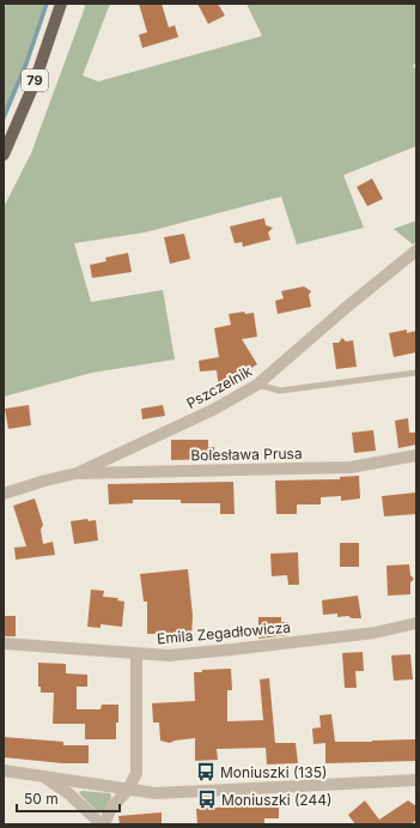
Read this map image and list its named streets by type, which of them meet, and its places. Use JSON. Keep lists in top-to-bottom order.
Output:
{
  "streets": {
    "main road": ["79"],
    "street": ["Pszczelnik", "Bolesława Prusa", "Emila Zegadłowicza"]
  },
  "crossings": [
    ["Pszczelnik", "Bolesława Prusa"]
  ],
  "places": {
    "bus stop": ["Moniuszki (135)", "Moniuszki (244)"]
  },
  "scale_bar": "50 m"
}
